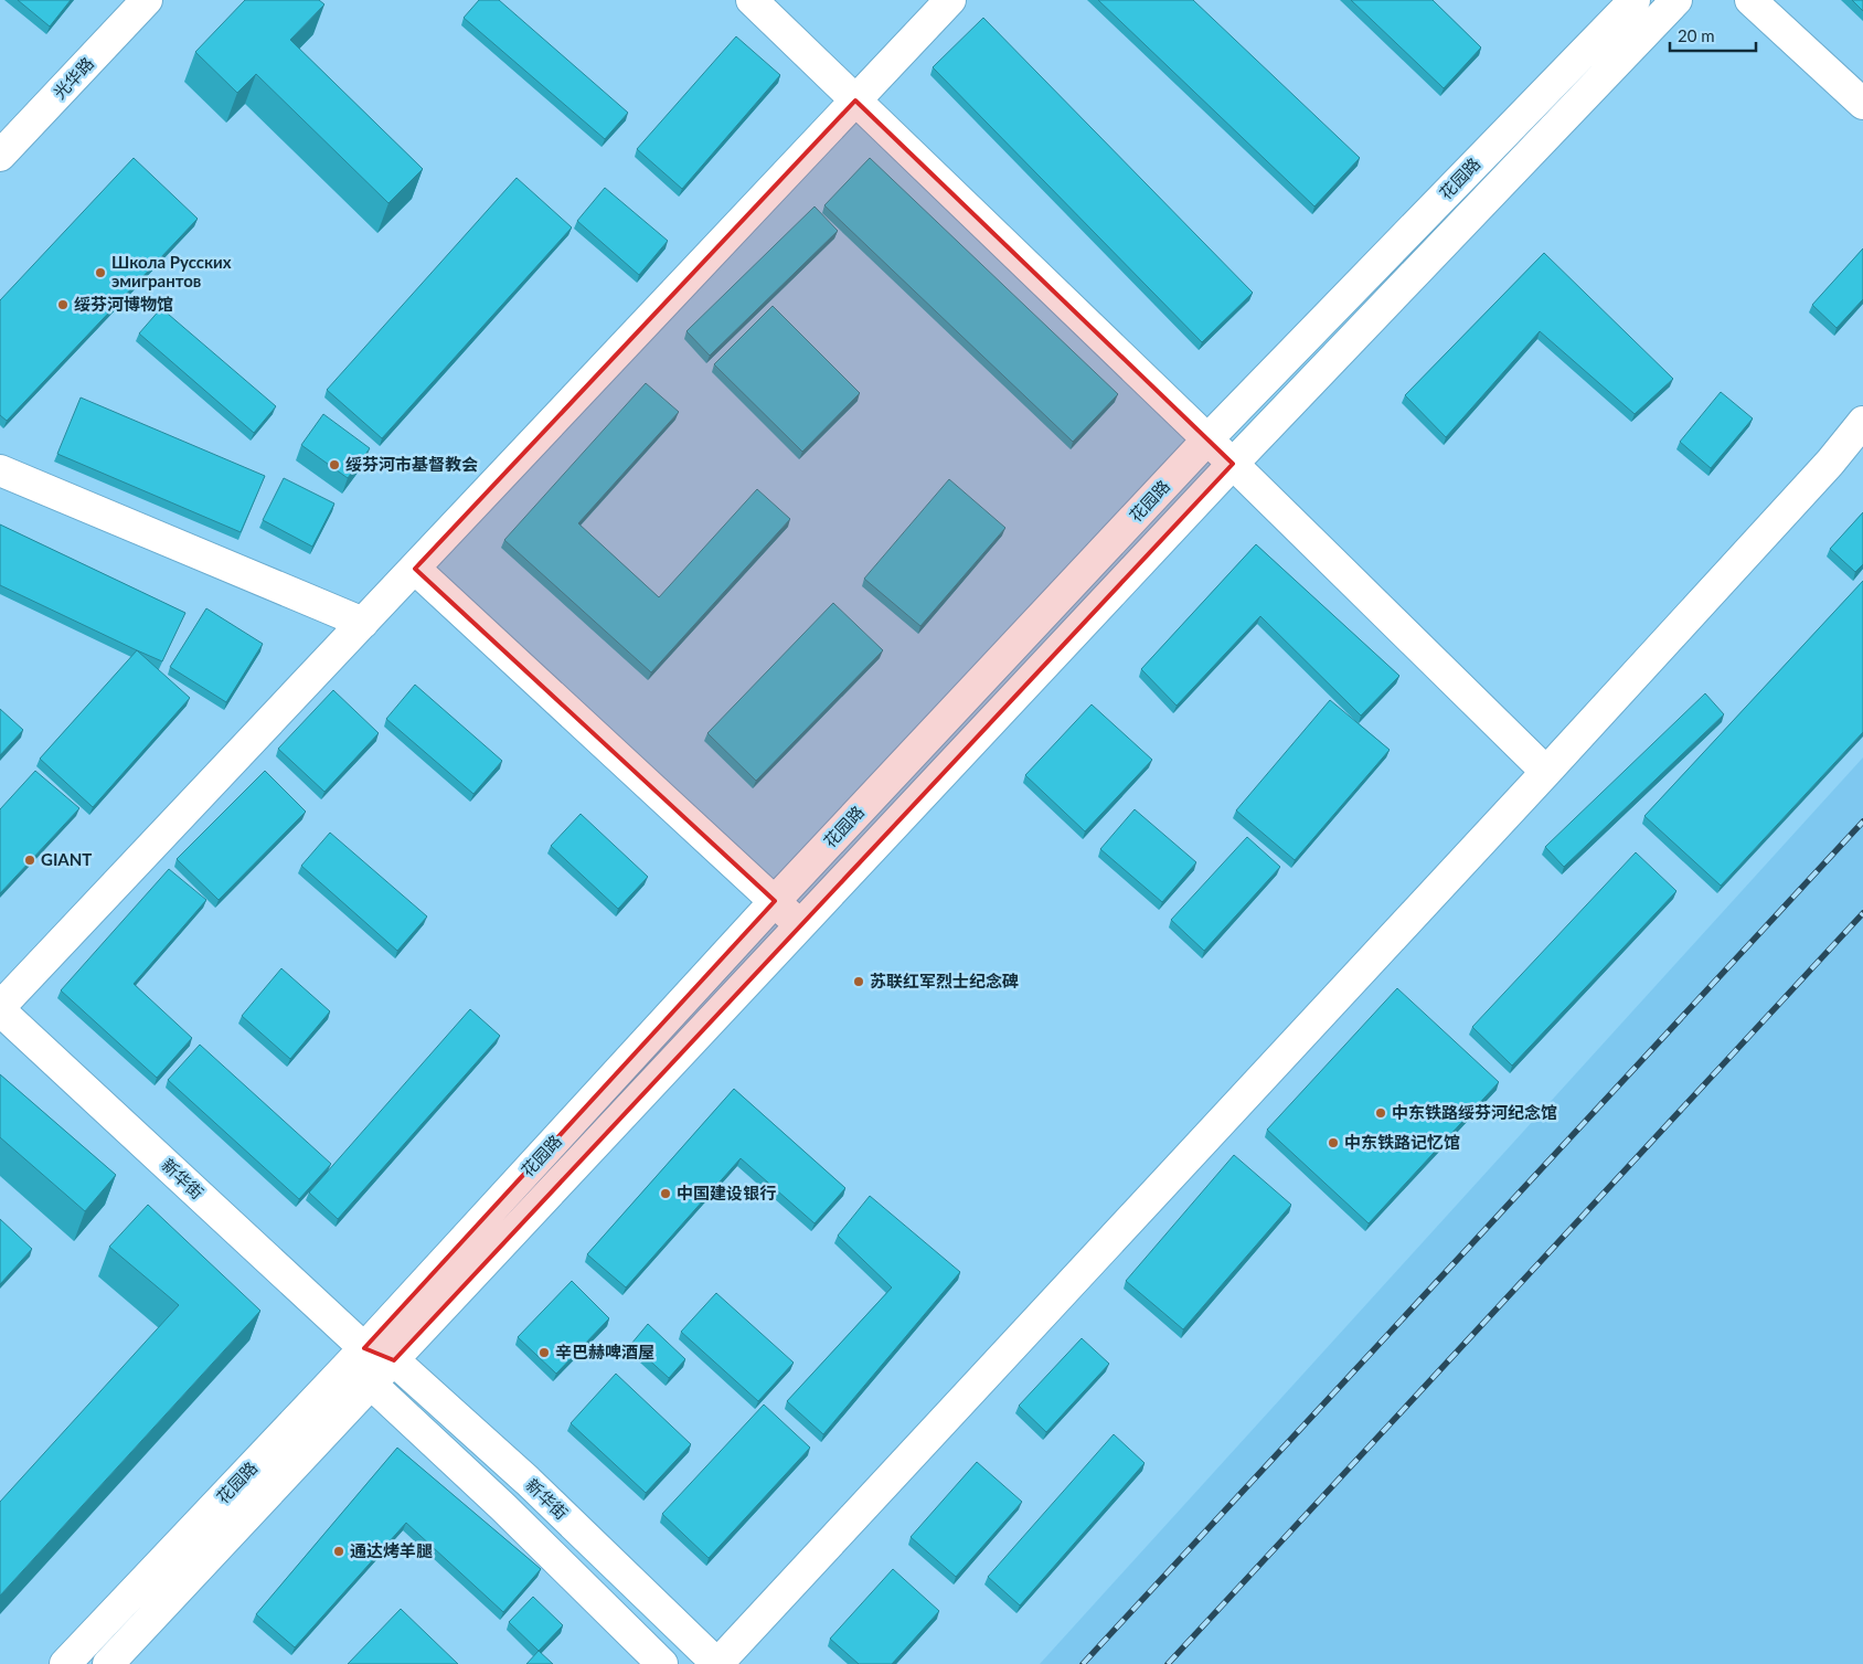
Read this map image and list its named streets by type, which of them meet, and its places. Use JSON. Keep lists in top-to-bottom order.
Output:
{
  "streets": {
    "main road": ["光华路", "花园路", "新华街"]
  },
  "crossings": [
    ["花园路", "新华街"]
  ],
  "places": [
    "Школа Русских эмигрантов",
    "绥芬河博物馆",
    "绥芬河市基督教会",
    "GIANT",
    "苏联红军烈士纪念碑",
    "中东铁路绥芬河纪念馆",
    "中东铁路记忆馆",
    "中国建设银行",
    "辛巴赫啤酒屋",
    "通达烤羊腿"
  ],
  "scale_bar": "20 m"
}
